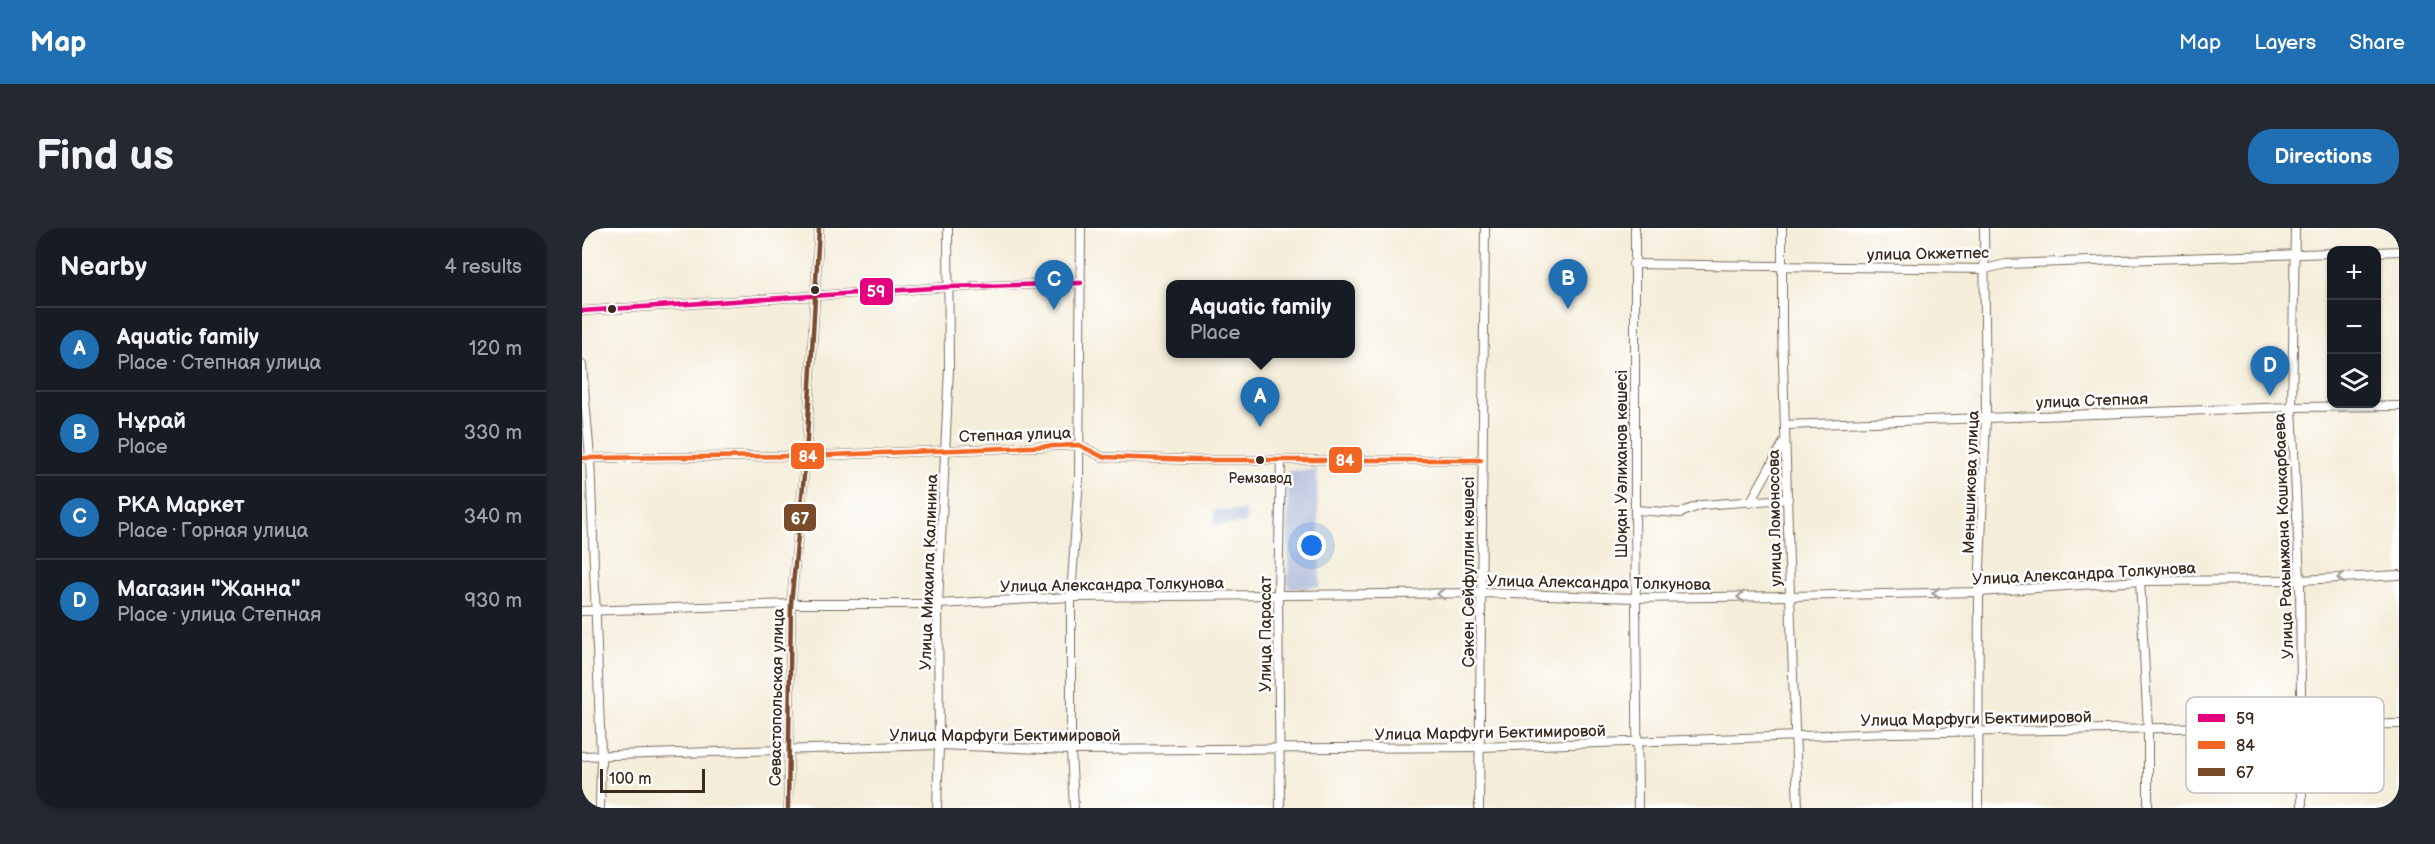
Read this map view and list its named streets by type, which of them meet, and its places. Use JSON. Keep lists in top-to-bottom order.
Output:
{
  "streets": {
    "street": [
      "улица Окжетпес",
      "улица Степная",
      "Степная улица",
      "Шоқан Уәлиханов көшесі",
      "Меньшикова улица",
      "улица Ломоносова",
      "Улица Рахымжана Кошкарбаева",
      "Улица Михаила Калинина",
      "Сәкен Сейфуллин көшесі",
      "Улица Александра Толкунова",
      "Улица Парасат",
      "Севастопольская улица",
      "Улица Марфуги Бектимировой"
    ]
  },
  "crossings": [
    ["улица Окжетпес", "Шоқан Уәлиханов көшесі"],
    ["улица Окжетпес", "Меньшикова улица"],
    ["улица Окжетпес", "улица Ломоносова"],
    ["улица Окжетпес", "Улица Рахымжана Кошкарбаева"],
    ["улица Степная", "Меньшикова улица"],
    ["улица Степная", "улица Ломоносова"],
    ["улица Степная", "Улица Рахымжана Кошкарбаева"],
    ["Степная улица", "Улица Михаила Калинина"],
    ["Степная улица", "Сәкен Сейфуллин көшесі"],
    ["Степная улица", "Улица Парасат"],
    ["Степная улица", "Севастопольская улица"],
    ["Шоқан Уәлиханов көшесі", "Улица Александра Толкунова"],
    ["Шоқан Уәлиханов көшесі", "Улица Марфуги Бектимировой"],
    ["Меньшикова улица", "Улица Александра Толкунова"],
    ["Меньшикова улица", "Улица Марфуги Бектимировой"],
    ["улица Ломоносова", "Улица Александра Толкунова"],
    ["улица Ломоносова", "Улица Марфуги Бектимировой"],
    ["Улица Рахымжана Кошкарбаева", "Улица Александра Толкунова"],
    ["Улица Михаила Калинина", "Улица Александра Толкунова"],
    ["Улица Михаила Калинина", "Улица Марфуги Бектимировой"],
    ["Сәкен Сейфуллин көшесі", "Улица Александра Толкунова"],
    ["Сәкен Сейфуллин көшесі", "Улица Марфуги Бектимировой"],
    ["Улица Александра Толкунова", "Улица Парасат"],
    ["Улица Александра Толкунова", "Севастопольская улица"],
    ["Улица Парасат", "Улица Марфуги Бектимировой"],
    ["Севастопольская улица", "Улица Марфуги Бектимировой"]
  ],
  "one_way": ["Улица Александра Толкунова"],
  "places": ["Ремзавод"],
  "lines": ["transit line 67", "transit line 59", "transit line 84"],
  "legend": ["59", "84", "67"],
  "scale_bar": "100 m",
  "page": {
    "header": "Map",
    "nav": ["Map", "Layers", "Share"],
    "buttons": "Directions",
    "title": "Find us",
    "heading": ["Nearby", "4 results"],
    "map_buttons": ["+", "−"],
    "pins": [
      "B",
      "C",
      "D",
      "A"
    ],
    "popup": ["Aquatic family", "Place"],
    "list": [
      {
        "mark": "A",
        "name": "Aquatic family",
        "note": "Place · Степная улица",
        "value": "120 m"
      },
      {
        "mark": "B",
        "name": "Нұрай",
        "note": "Place",
        "value": "330 m"
      },
      {
        "mark": "C",
        "name": "РКА Маркет",
        "note": "Place · Горная улица",
        "value": "340 m"
      },
      {
        "mark": "D",
        "name": "Магазин \"Жанна\"",
        "note": "Place · улица Степная",
        "value": "930 m"
      }
    ],
    "scale": "100 m"
  }
}
